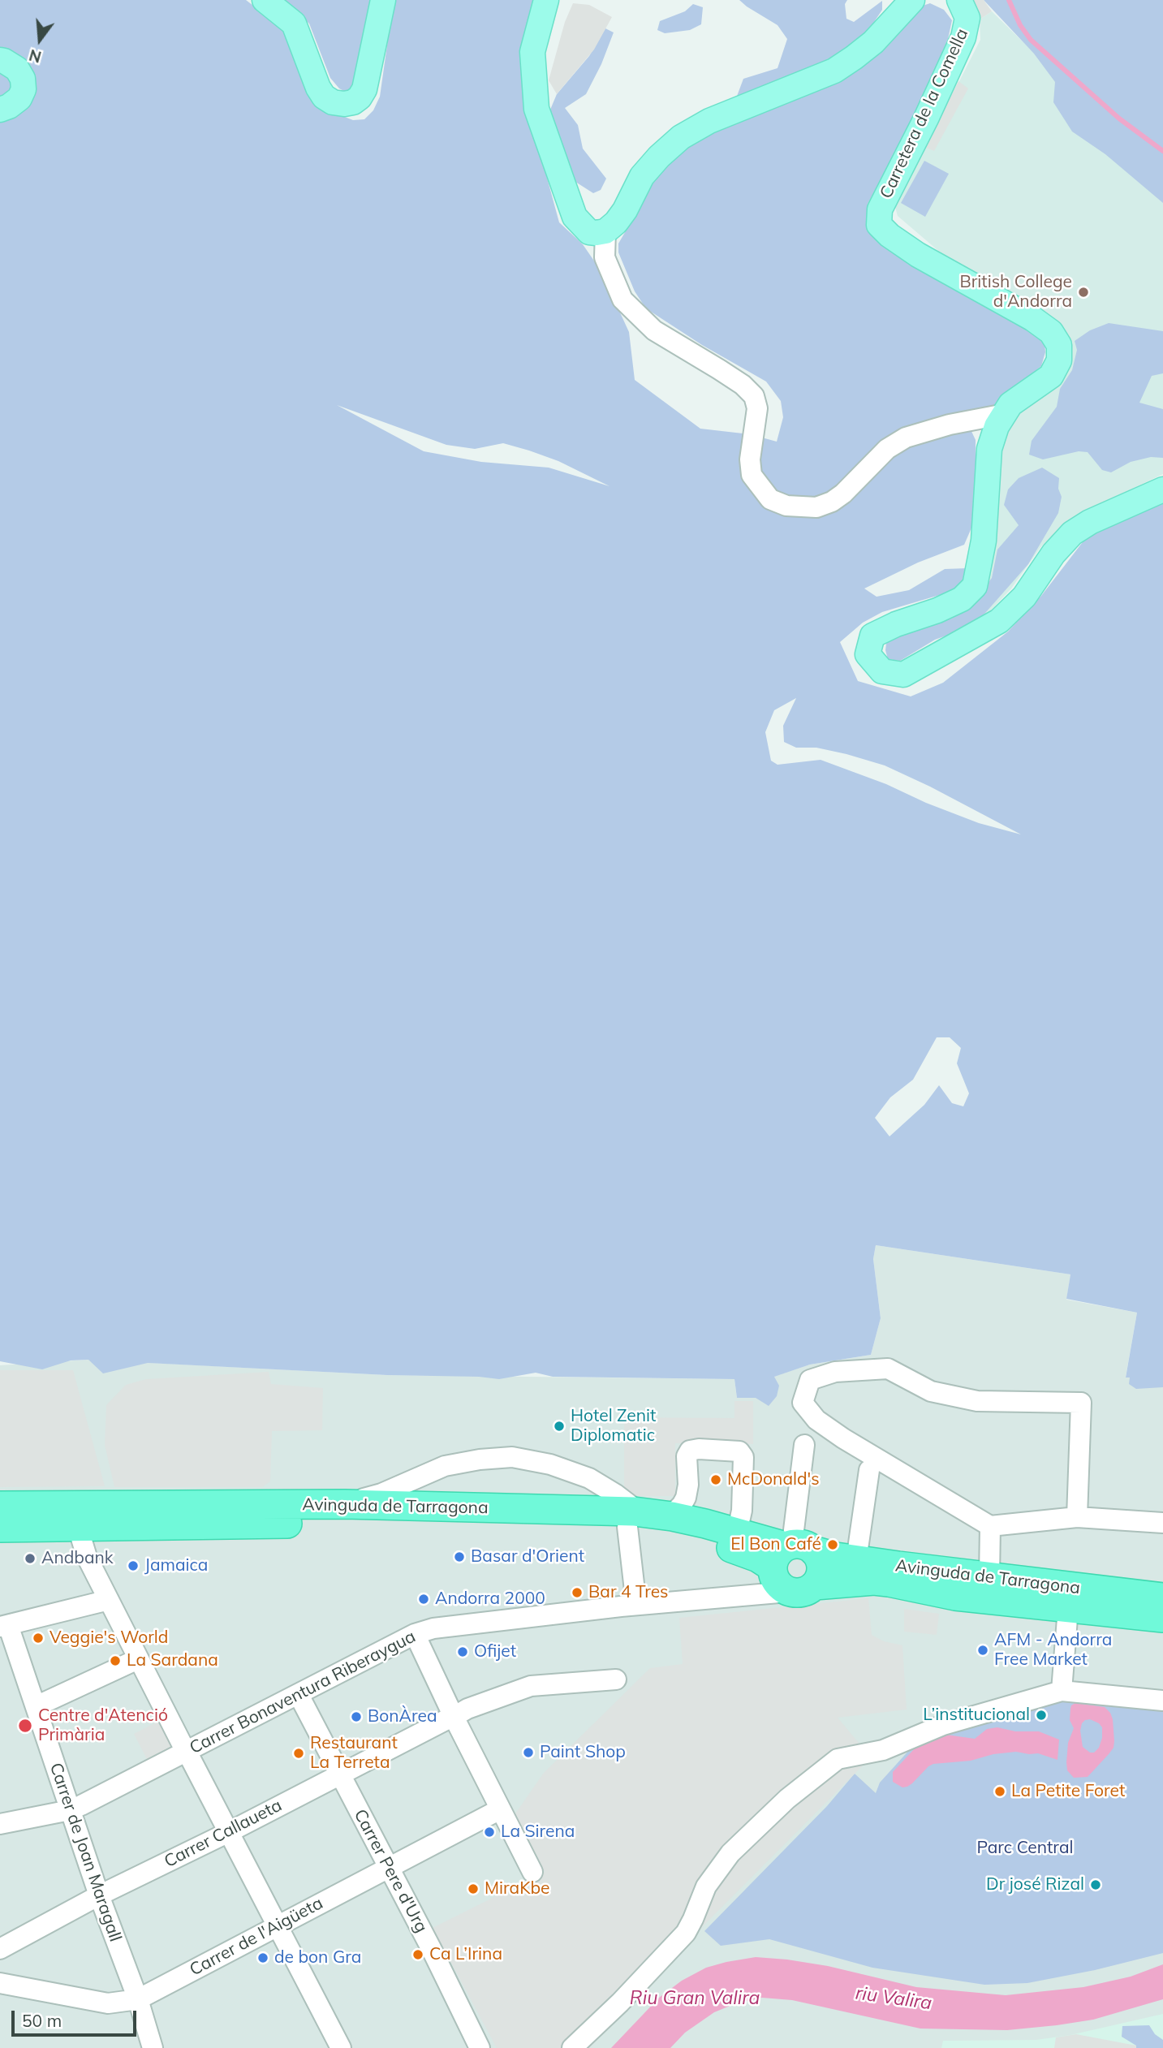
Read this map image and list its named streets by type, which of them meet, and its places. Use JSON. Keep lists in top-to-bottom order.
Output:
{
  "streets": {
    "highway": ["Avinguda de Tarragona"],
    "main road": ["Carretera de la Comella"],
    "street": [
      "Carrer Bonaventura Riberaygua",
      "Carrer Callaueta",
      "Carrer de Joan Maragall",
      "Carrer Pere d'Urg",
      "Carrer de l'Aigüeta"
    ]
  },
  "crossings": [
    ["Avinguda de Tarragona", "Carrer Bonaventura Riberaygua"],
    ["Carrer Bonaventura Riberaygua", "Carrer de Joan Maragall"],
    ["Carrer Bonaventura Riberaygua", "Carrer Pere d'Urg"],
    ["Carrer Callaueta", "Carrer de Joan Maragall"],
    ["Carrer Callaueta", "Carrer Pere d'Urg"],
    ["Carrer de Joan Maragall", "Carrer de l'Aigüeta"],
    ["Carrer Pere d'Urg", "Carrer de l'Aigüeta"]
  ],
  "water": ["Riu Gran Valira", "riu Valira"],
  "parks": ["Parc Central"],
  "places": [
    "British College d'Andorra",
    "Hotel Zenit Diplomatic",
    "McDonald's",
    "El Bon Café",
    "Basar d'Orient",
    "Andbank",
    "Jamaica",
    "Bar 4 Tres",
    "Andorra 2000",
    "Veggie's World",
    "AFM - Andorra Free Market",
    "Ofijet",
    "La Sardana",
    "L’institucional",
    "BonÀrea",
    "Centre d'Atenció Primària",
    "Paint Shop",
    "Restaurant La Terreta",
    "La Petite Foret",
    "La Sirena",
    "Dr josé Rizal",
    "MiraKbe",
    "Ca L’Irina",
    "de bon Gra"
  ],
  "scale_bar": "50 m",
  "north": "bottom"
}
